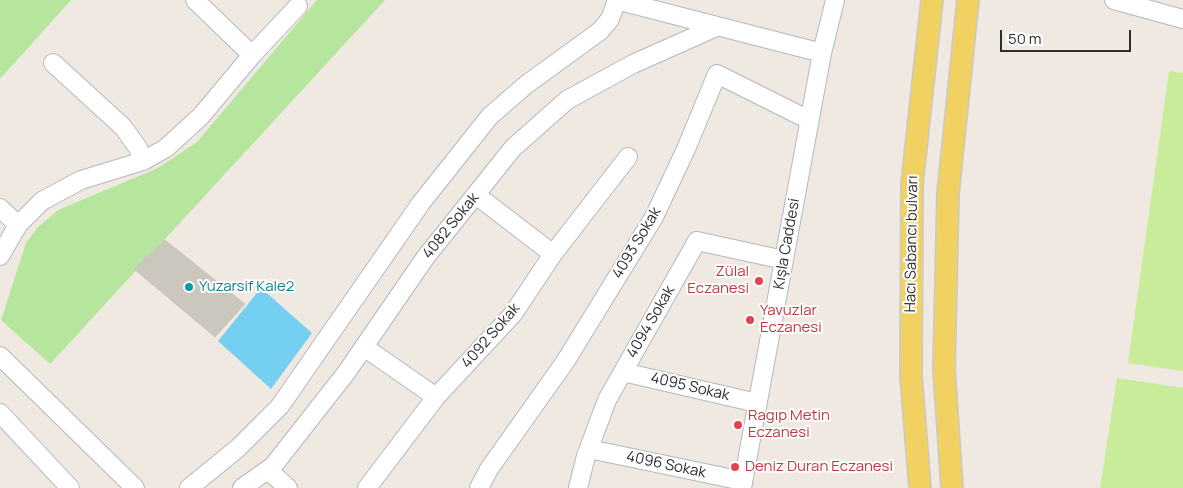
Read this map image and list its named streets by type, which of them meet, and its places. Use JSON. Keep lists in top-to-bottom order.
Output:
{
  "streets": {
    "main road": ["Hacı Sabancı bulvarı"],
    "street": [
      "4082 Sokak",
      "4093 Sokak",
      "Kışla Caddesi",
      "4094 Sokak",
      "4092 Sokak",
      "4095 Sokak",
      "4096 Sokak"
    ]
  },
  "crossings": [
    ["4093 Sokak", "Kışla Caddesi"],
    ["Kışla Caddesi", "4094 Sokak"],
    ["Kışla Caddesi", "4095 Sokak"],
    ["Kışla Caddesi", "4096 Sokak"],
    ["4094 Sokak", "4095 Sokak"],
    ["4094 Sokak", "4096 Sokak"]
  ],
  "places": [
    "Zülal Eczanesi",
    "Yuzarsif Kale2",
    "Yavuzlar Eczanesi",
    "Ragıp Metin Eczanesi",
    "Deniz Duran Eczanesi"
  ],
  "scale_bar": "50 m"
}
